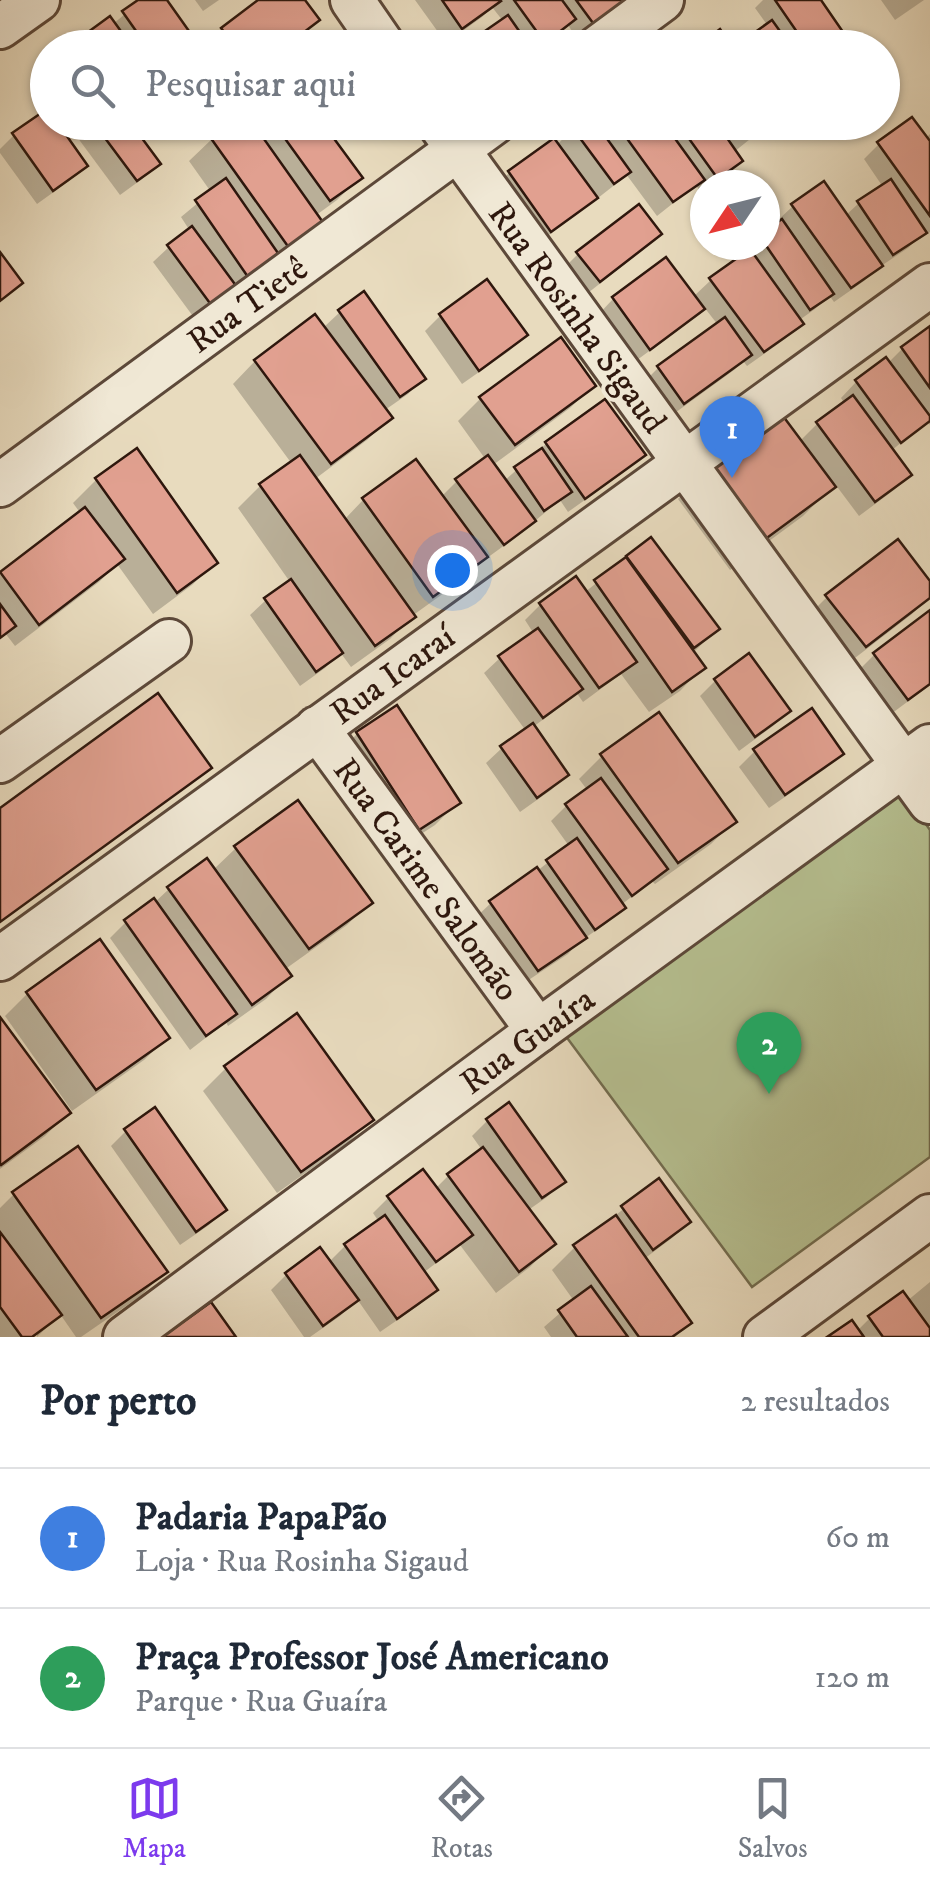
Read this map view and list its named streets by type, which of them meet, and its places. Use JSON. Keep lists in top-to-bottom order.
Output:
{
  "streets": {
    "street": [
      "Rua Tietê",
      "Rua Rosinha Sigaud",
      "Rua Icaraí",
      "Rua Carime Salomão",
      "Rua Guaíra"
    ]
  },
  "crossings": [
    ["Rua Rosinha Sigaud", "Rua Icaraí"],
    ["Rua Rosinha Sigaud", "Rua Guaíra"],
    ["Rua Icaraí", "Rua Carime Salomão"],
    ["Rua Carime Salomão", "Rua Guaíra"]
  ],
  "north": "bottom left",
  "page": {
    "search": "Pesquisar aqui",
    "pins": ["1", "2"],
    "heading": ["Por perto", "2 resultados"],
    "list": [
      {
        "mark": "1",
        "name": "Padaria PapaPão",
        "note": "Loja · Rua Rosinha Sigaud",
        "value": "60 m"
      },
      {
        "mark": "2",
        "name": "Praça Professor José Americano",
        "note": "Parque · Rua Guaíra",
        "value": "120 m"
      }
    ],
    "nav": ["Mapa", "Rotas", "Salvos"]
  }
}
